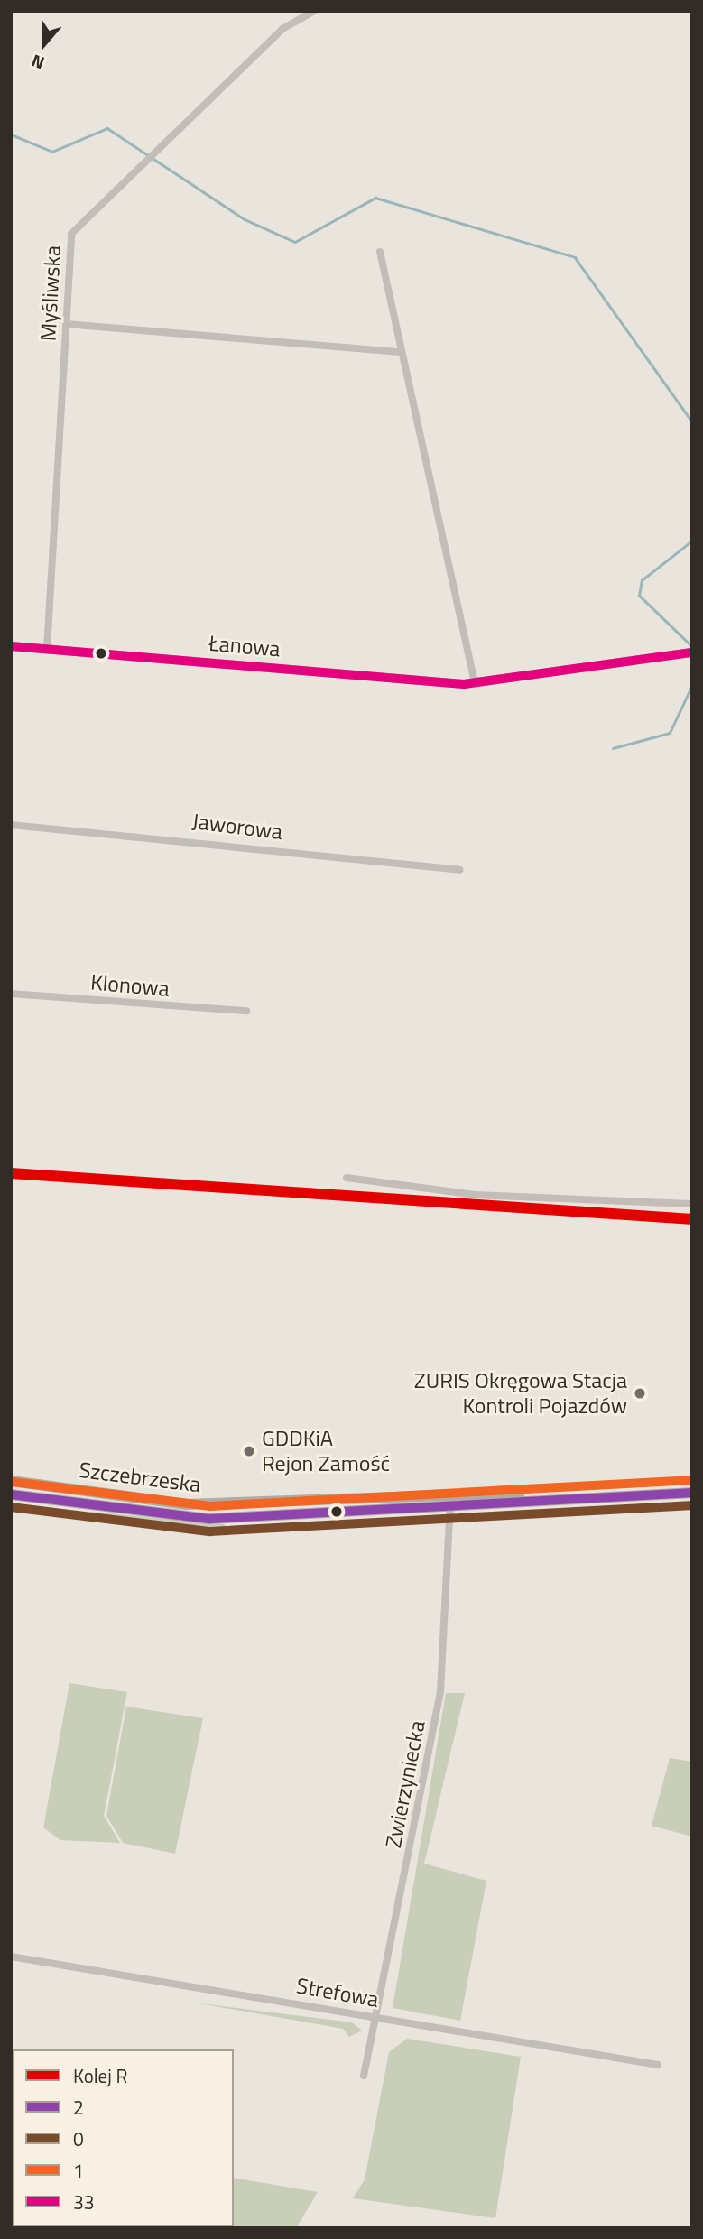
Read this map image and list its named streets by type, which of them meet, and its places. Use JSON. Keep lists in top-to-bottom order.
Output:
{
  "streets": {
    "main road": ["Szczebrzeska"],
    "street": [
      "Myśliwska",
      "Łanowa",
      "Jaworowa",
      "Klonowa",
      "Zwierzyniecka",
      "Strefowa"
    ]
  },
  "crossings": [
    ["Myśliwska", "Łanowa"],
    ["Szczebrzeska", "Zwierzyniecka"],
    ["Zwierzyniecka", "Strefowa"]
  ],
  "places": ["ZURIS Okręgowa Stacja Kontroli Pojazdów", "GDDKiA Rejon Zamość"],
  "lines": [
    "transit line 33",
    "rail line R",
    "transit line 1",
    "transit line 2",
    "transit line 0"
  ],
  "legend": [
    "Kolej R",
    "2",
    "0",
    "1",
    "33"
  ],
  "north": "bottom"
}
